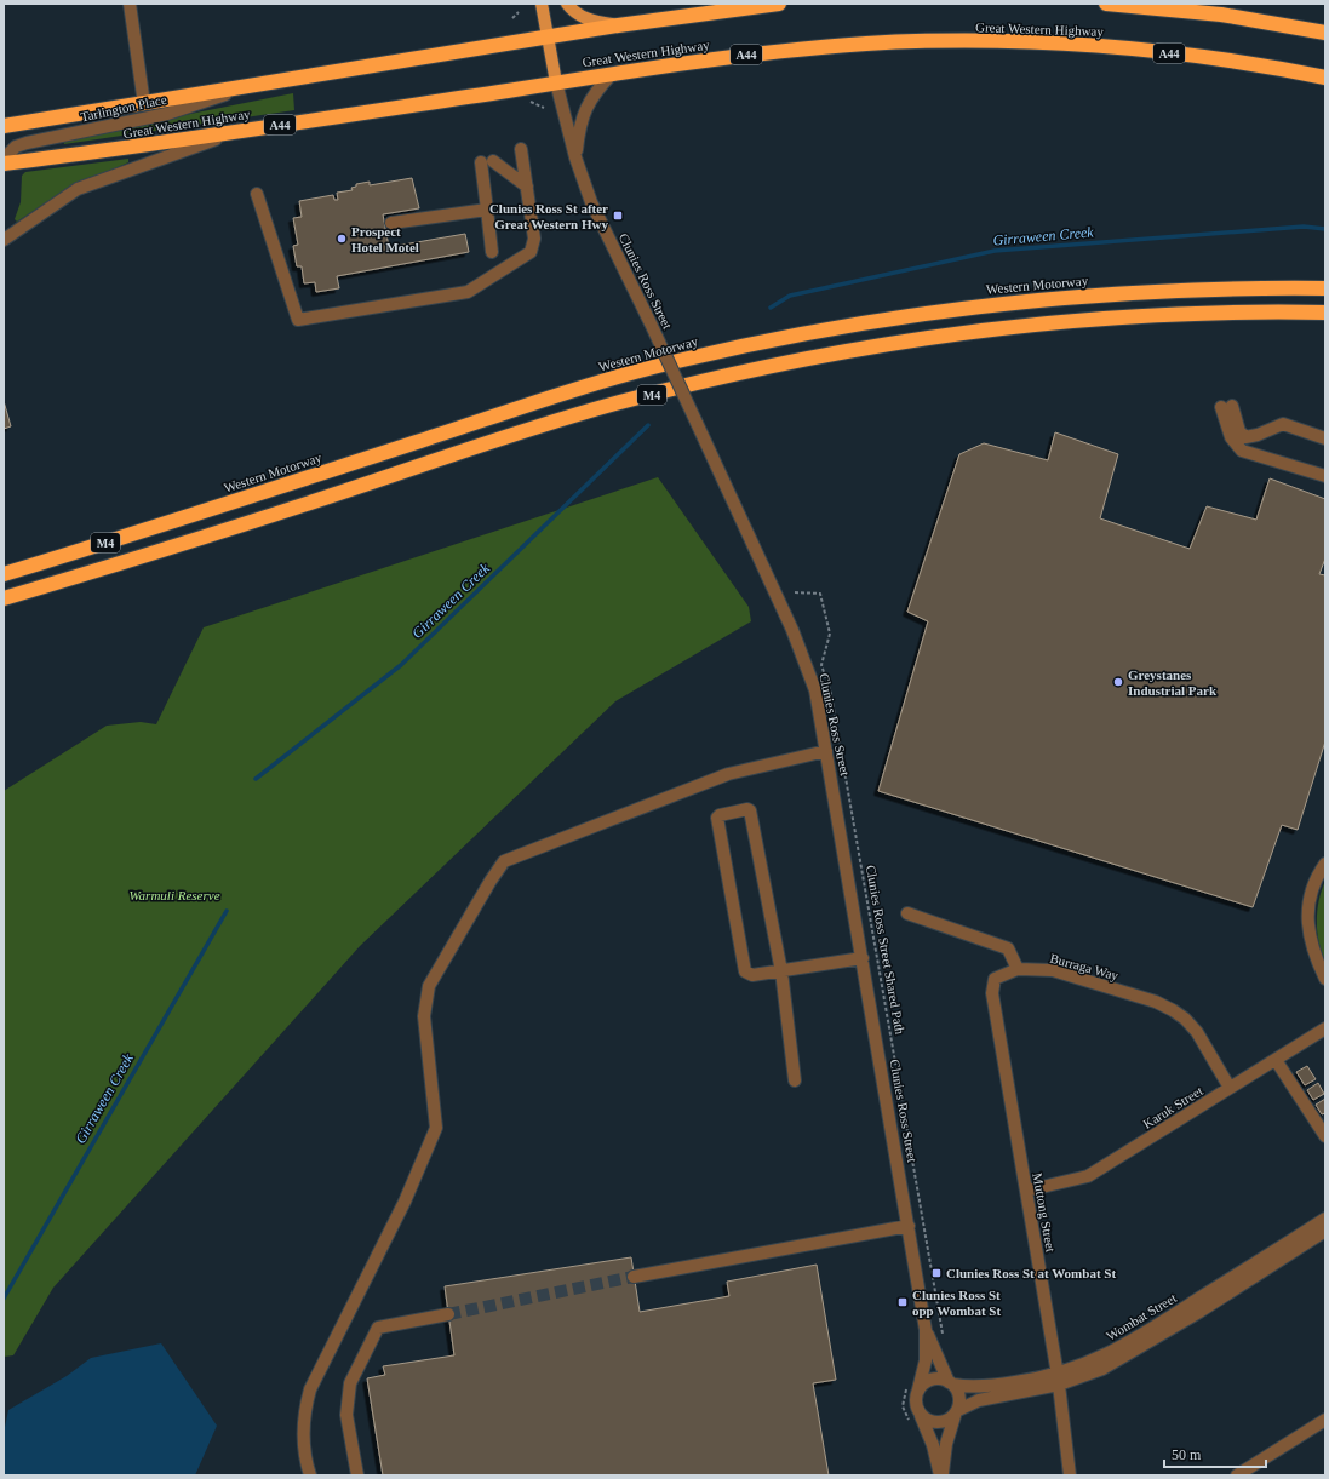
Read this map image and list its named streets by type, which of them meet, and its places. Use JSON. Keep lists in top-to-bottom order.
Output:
{
  "streets": {
    "highway": [
      "Great Western Highway",
      "A44",
      "Western Motorway",
      "M4"
    ],
    "street": [
      "Tarlington Place",
      "Clunies Ross Street",
      "Burraga Way",
      "Karuk Street",
      "Muttong Street",
      "Wombat Street"
    ],
    "path": ["Clunies Ross Street Shared Path"]
  },
  "crossings": [
    ["Great Western Highway", "Tarlington Place"],
    ["Great Western Highway", "Clunies Ross Street"],
    ["Clunies Ross Street", "Wombat Street"],
    ["Burraga Way", "Karuk Street"],
    ["Burraga Way", "Muttong Street"],
    ["Karuk Street", "Muttong Street"],
    ["Muttong Street", "Wombat Street"]
  ],
  "water": ["Girraween Creek"],
  "parks": ["Warmuli Reserve"],
  "places": {
    "transit": ["Clunies Ross St after Great Western Hwy", "Clunies Ross St at Wombat St", "Clunies Ross St opp Wombat St"],
    "other": ["Prospect Hotel Motel", "Greystanes Industrial Park"]
  },
  "scale_bar": "50 m"
}
